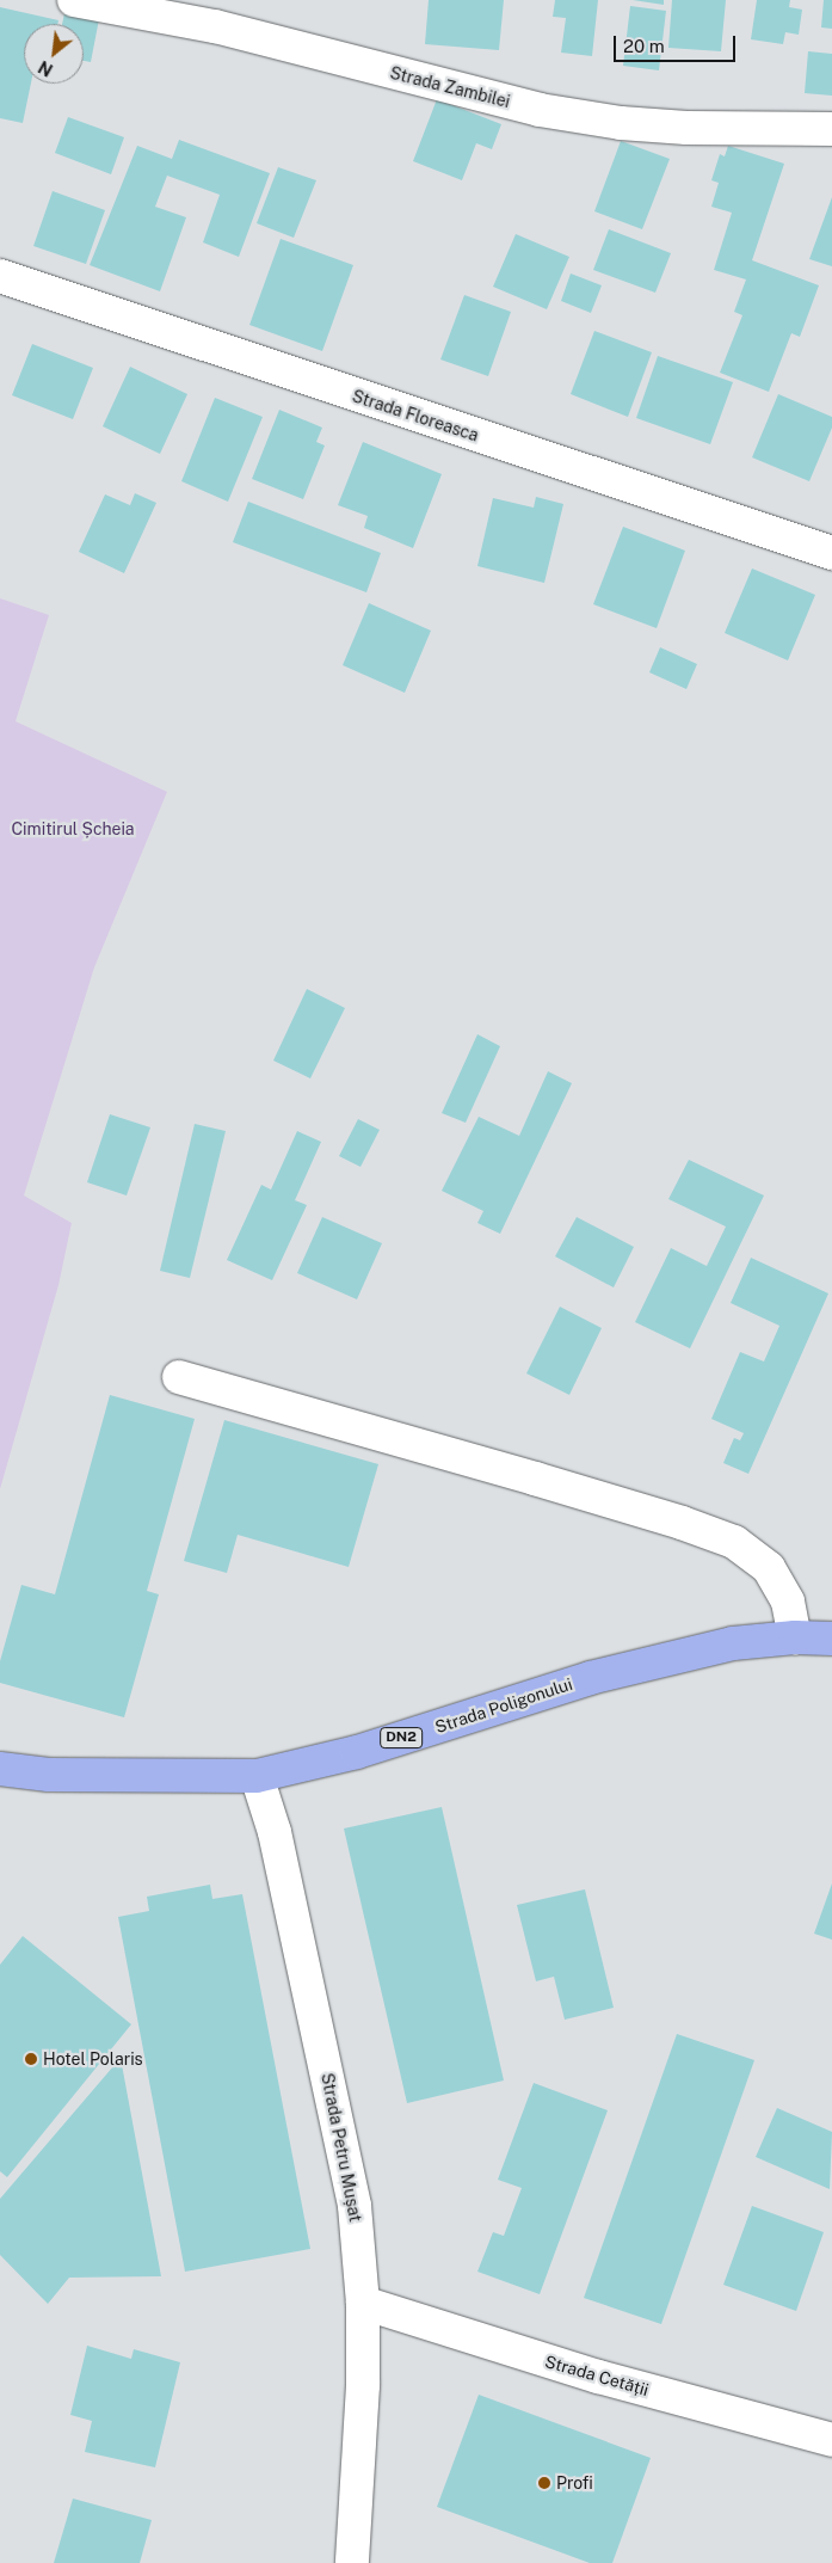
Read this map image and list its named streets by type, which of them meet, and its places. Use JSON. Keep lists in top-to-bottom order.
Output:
{
  "streets": {
    "main road": ["Strada Poligonului", "DN2"],
    "street": [
      "Strada Zambilei",
      "Strada Floreasca",
      "Strada Petru Mușat",
      "Strada Cetății"
    ]
  },
  "crossings": [
    ["Strada Poligonului", "Strada Petru Mușat"],
    ["Strada Petru Mușat", "Strada Cetății"]
  ],
  "parks": ["Cimitirul Șcheia"],
  "places": ["Hotel Polaris", "Profi"],
  "scale_bar": "20 m",
  "north": "bottom left"
}
